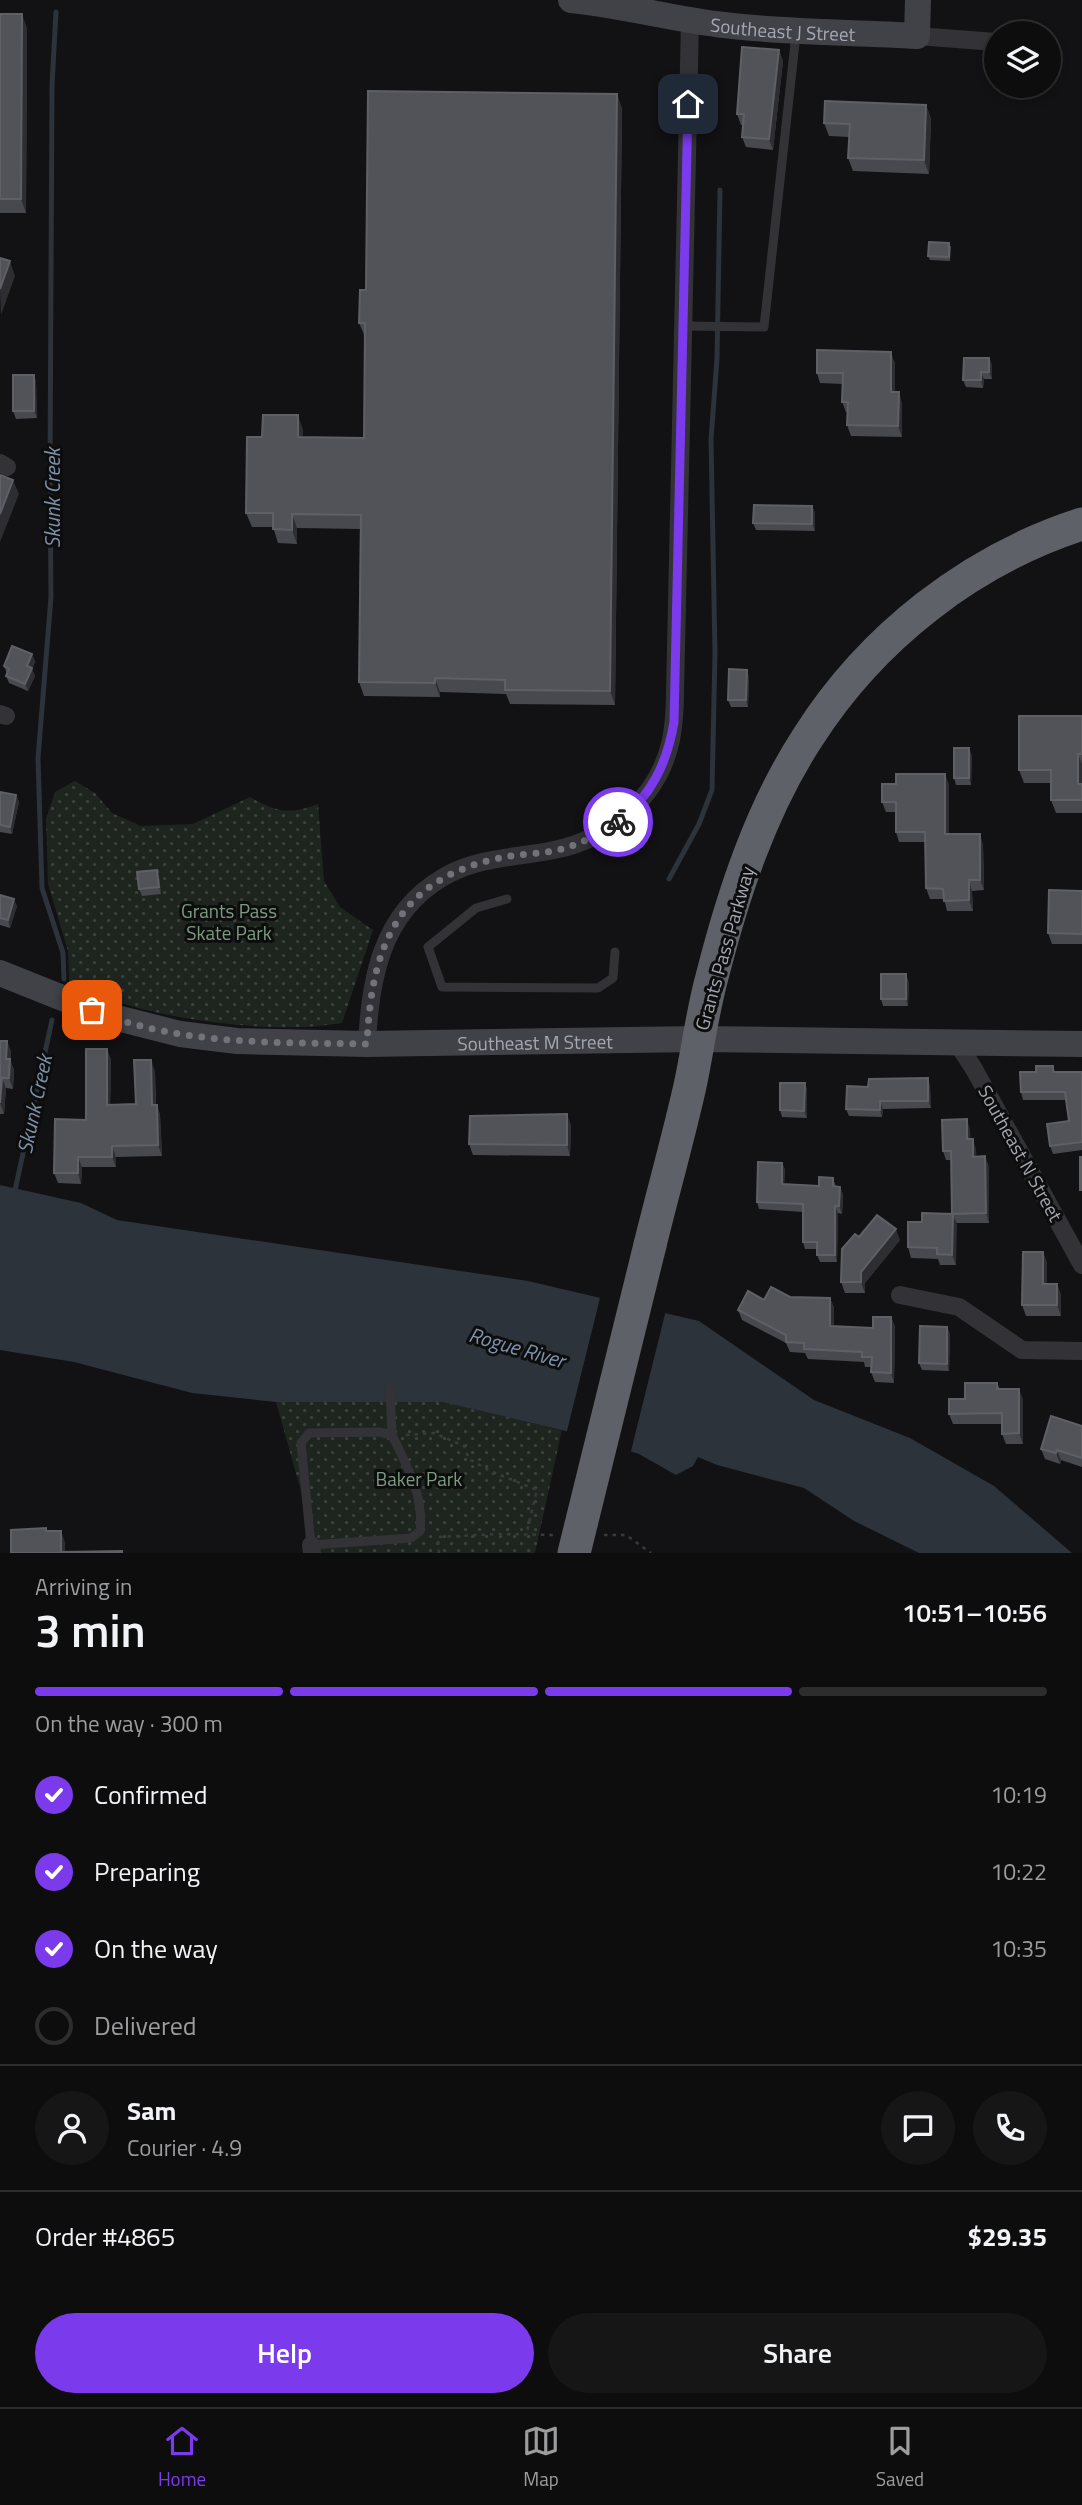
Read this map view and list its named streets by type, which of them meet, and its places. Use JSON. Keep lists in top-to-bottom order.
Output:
{
  "streets": {
    "highway": ["Grants Pass Parkway"],
    "street": ["Southeast J Street", "Southeast M Street", "Southeast N Street"]
  },
  "crossings": [
    ["Grants Pass Parkway", "Southeast M Street"],
    ["Southeast M Street", "Southeast N Street"]
  ],
  "water": ["Skunk Creek", "Rogue River"],
  "parks": ["Grants Pass Skate Park", "Baker Park"],
  "page": {
    "heading": ["3 min", "Arriving in", "10:51–10:56"],
    "panel": [
      "Sam",
      "Courier · 4.9",
      "Order #4865",
      "$29.35"
    ],
    "bar": "On the way · 300 m",
    "list": [
      ["Confirmed", "10:19"],
      ["Preparing", "10:22"],
      ["On the way", "10:35"],
      "Delivered"
    ],
    "buttons": ["Help", "Share"],
    "tabs": ["Home", "Map", "Saved"]
  }
}
